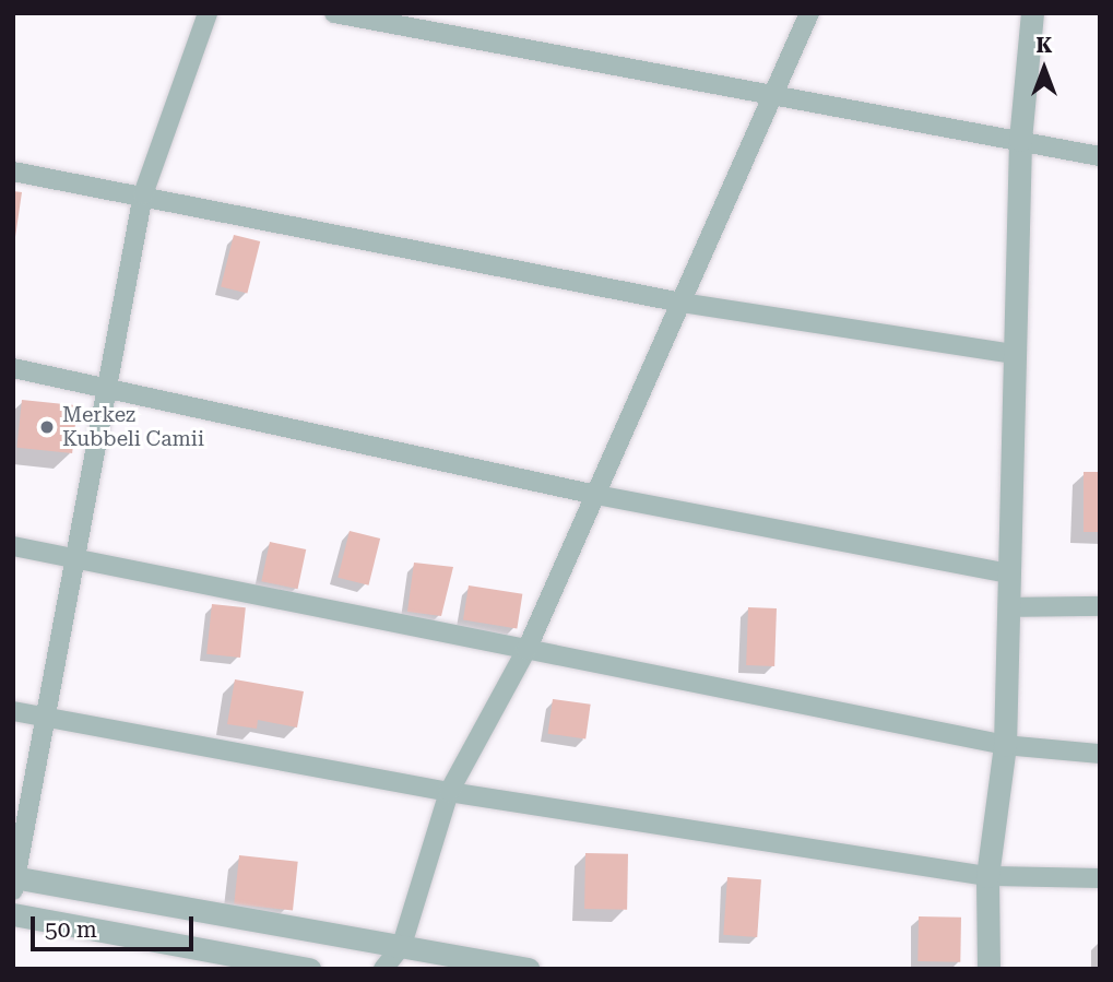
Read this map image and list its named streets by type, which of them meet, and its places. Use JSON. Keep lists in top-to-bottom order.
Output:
{
  "places": ["Merkez Kubbeli Camii"],
  "scale_bar": "50 m",
  "north": "top"
}
